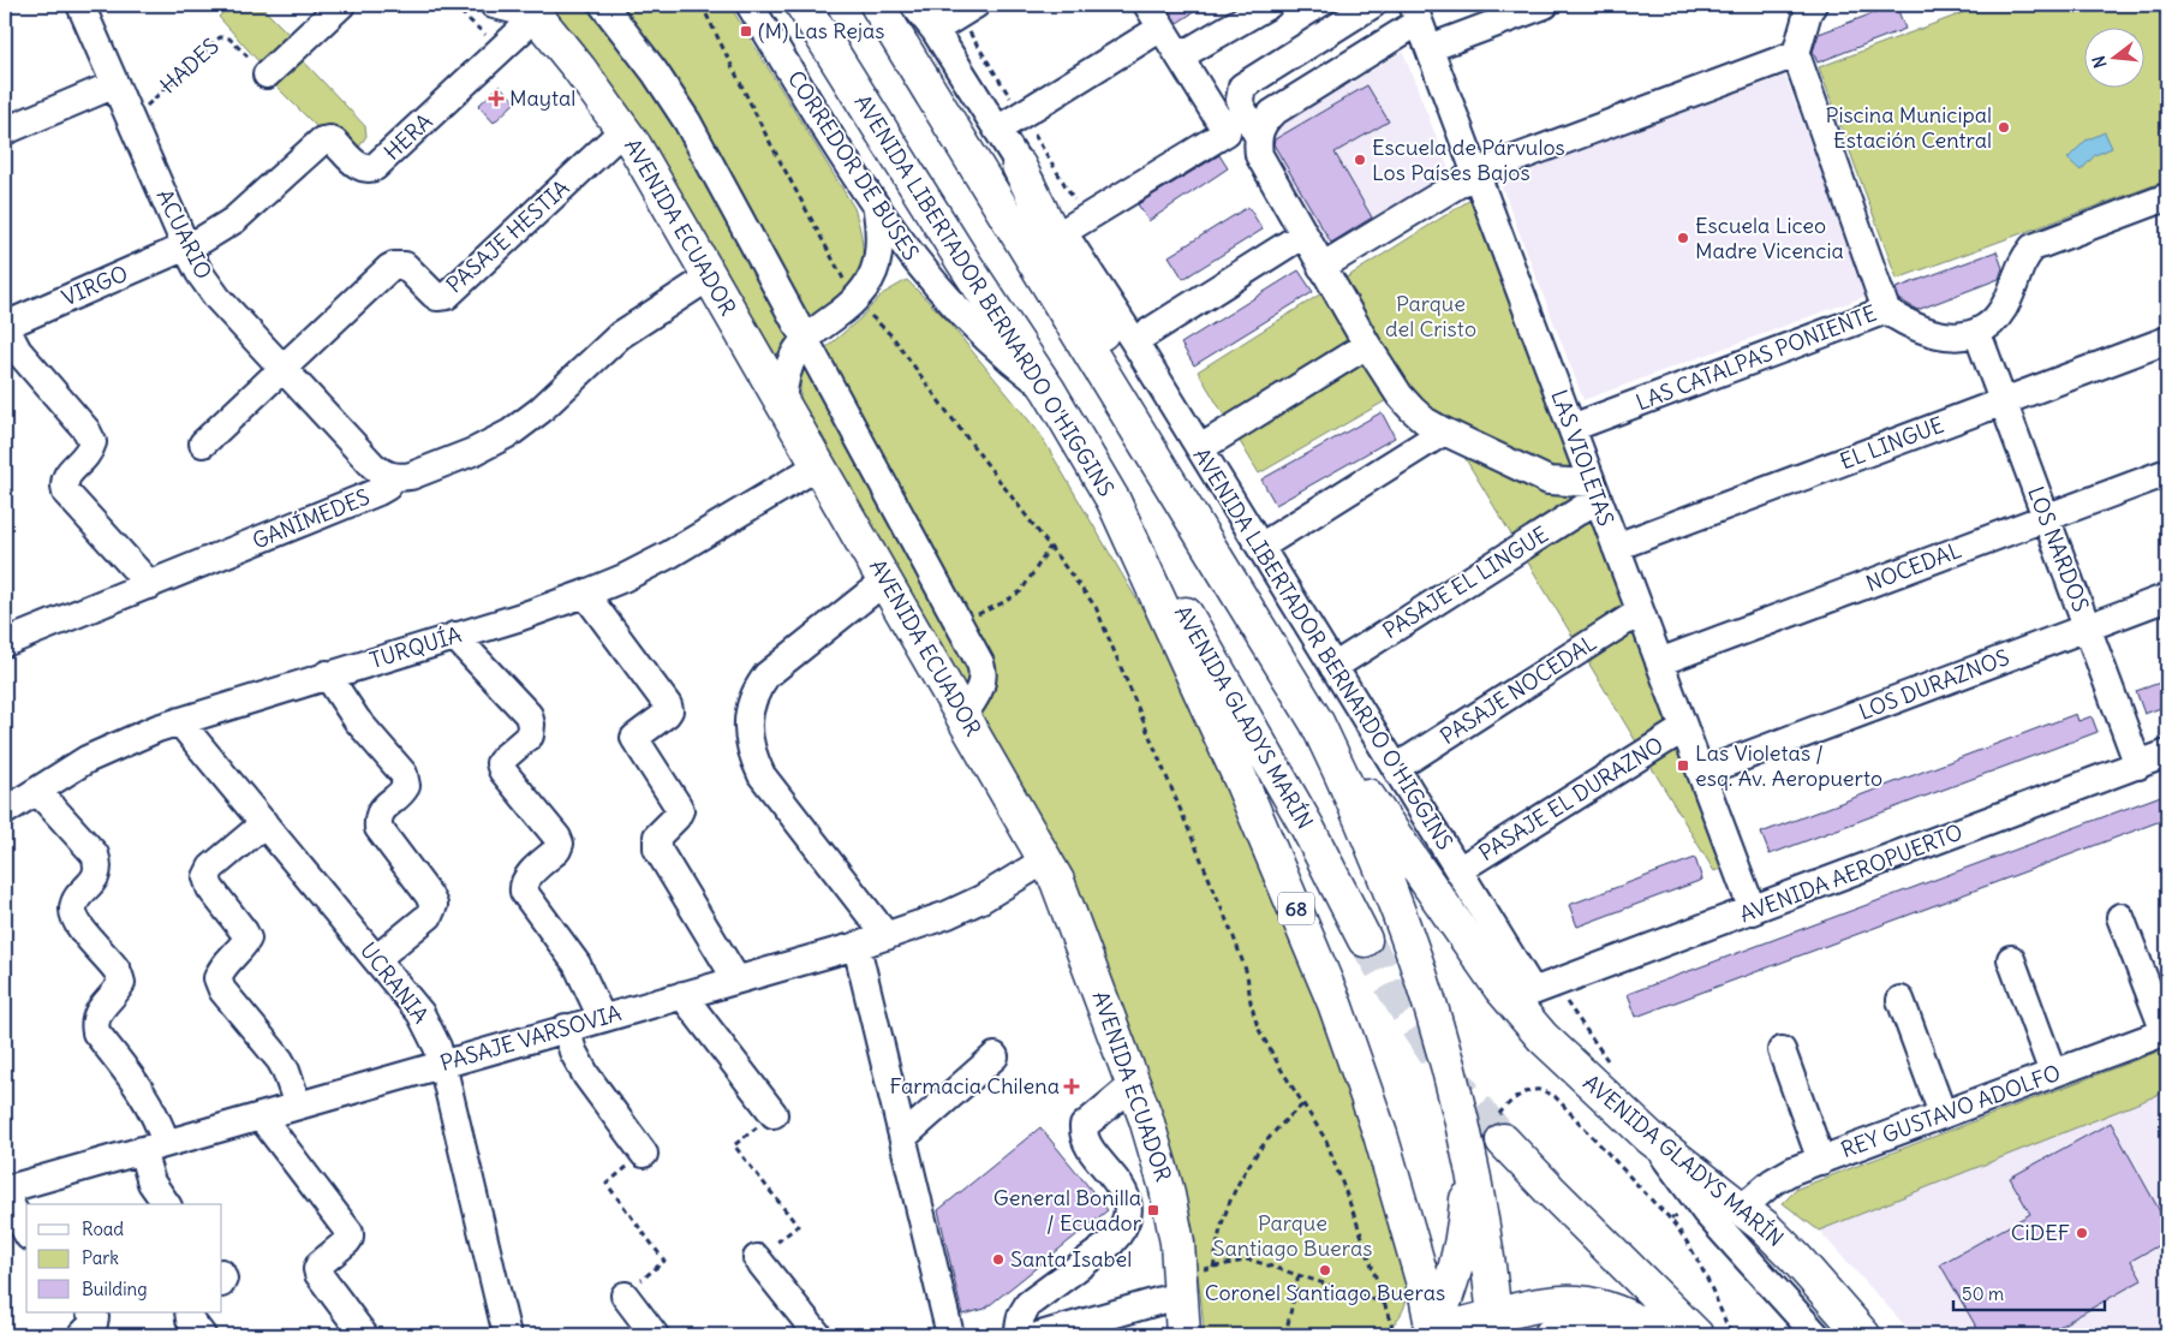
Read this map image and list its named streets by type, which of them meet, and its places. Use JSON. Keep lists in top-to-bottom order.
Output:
{
  "streets": {
    "main road": [
      "AVENIDA ECUADOR",
      "AVENIDA LIBERTADOR BERNARDO O'HIGGINS",
      "AVENIDA GLADYS MARÍN",
      "68"
    ],
    "street": [
      "HERA",
      "CORREDOR DE BUSES",
      "ACUARIO",
      "PASAJE HESTIA",
      "VIRGO",
      "LAS CATALPAS PONIENTE",
      "EL LINGUE",
      "LAS VIOLETAS",
      "GANÍMEDES",
      "LOS NARDOS",
      "NOCEDAL",
      "PASAJE EL LINGUE",
      "TURQUÍA",
      "LOS DURAZNOS",
      "PASAJE NOCEDAL",
      "PASAJE EL DURAZNO",
      "AVENIDA AEROPUERTO",
      "UCRANIA",
      "PASAJE VARSOVIA",
      "REY GUSTAVO ADOLFO"
    ],
    "path": ["HADES"]
  },
  "crossings": [
    ["HERA", "AVENIDA ECUADOR"],
    ["HERA", "ACUARIO"],
    ["HERA", "VIRGO"],
    ["CORREDOR DE BUSES", "AVENIDA LIBERTADOR BERNARDO O'HIGGINS"],
    ["AVENIDA ECUADOR", "PASAJE HESTIA"],
    ["AVENIDA ECUADOR", "GANÍMEDES"],
    ["AVENIDA ECUADOR", "TURQUÍA"],
    ["AVENIDA ECUADOR", "PASAJE VARSOVIA"],
    ["ACUARIO", "PASAJE HESTIA"],
    ["ACUARIO", "VIRGO"],
    ["ACUARIO", "GANÍMEDES"],
    ["AVENIDA LIBERTADOR BERNARDO O'HIGGINS", "PASAJE EL LINGUE"],
    ["AVENIDA LIBERTADOR BERNARDO O'HIGGINS", "PASAJE NOCEDAL"],
    ["AVENIDA LIBERTADOR BERNARDO O'HIGGINS", "AVENIDA GLADYS MARÍN"],
    ["AVENIDA LIBERTADOR BERNARDO O'HIGGINS", "PASAJE EL DURAZNO"],
    ["AVENIDA LIBERTADOR BERNARDO O'HIGGINS", "AVENIDA AEROPUERTO"],
    ["LAS CATALPAS PONIENTE", "LAS VIOLETAS"],
    ["LAS CATALPAS PONIENTE", "LOS NARDOS"],
    ["EL LINGUE", "LAS VIOLETAS"],
    ["EL LINGUE", "LOS NARDOS"],
    ["LAS VIOLETAS", "NOCEDAL"],
    ["LAS VIOLETAS", "PASAJE EL LINGUE"],
    ["LAS VIOLETAS", "LOS DURAZNOS"],
    ["LAS VIOLETAS", "PASAJE NOCEDAL"],
    ["LAS VIOLETAS", "PASAJE EL DURAZNO"],
    ["LAS VIOLETAS", "AVENIDA AEROPUERTO"],
    ["LOS NARDOS", "NOCEDAL"],
    ["LOS NARDOS", "LOS DURAZNOS"],
    ["LOS NARDOS", "AVENIDA AEROPUERTO"],
    ["TURQUÍA", "UCRANIA"],
    ["AVENIDA GLADYS MARÍN", "REY GUSTAVO ADOLFO"],
    ["UCRANIA", "PASAJE VARSOVIA"]
  ],
  "parks": ["Parque del Cristo", "Parque Santiago Bueras"],
  "places": {
    "transit": ["(M) Las Rejas", "Las Violetas / esq. Av. Aeropuerto", "General Bonilla / Ecuador"],
    "health": ["Maytal", "Farmacia Chilena"],
    "other": [
      "Piscina Municipal Estación Central",
      "Escuela de Párvulos Los Países Bajos",
      "Escuela Liceo Madre Vicencia",
      "CiDEF",
      "Santa Isabel",
      "Coronel Santiago Bueras"
    ]
  },
  "legend": ["Road", "Park", "Building"],
  "scale_bar": "50 m",
  "north": "left"
}
